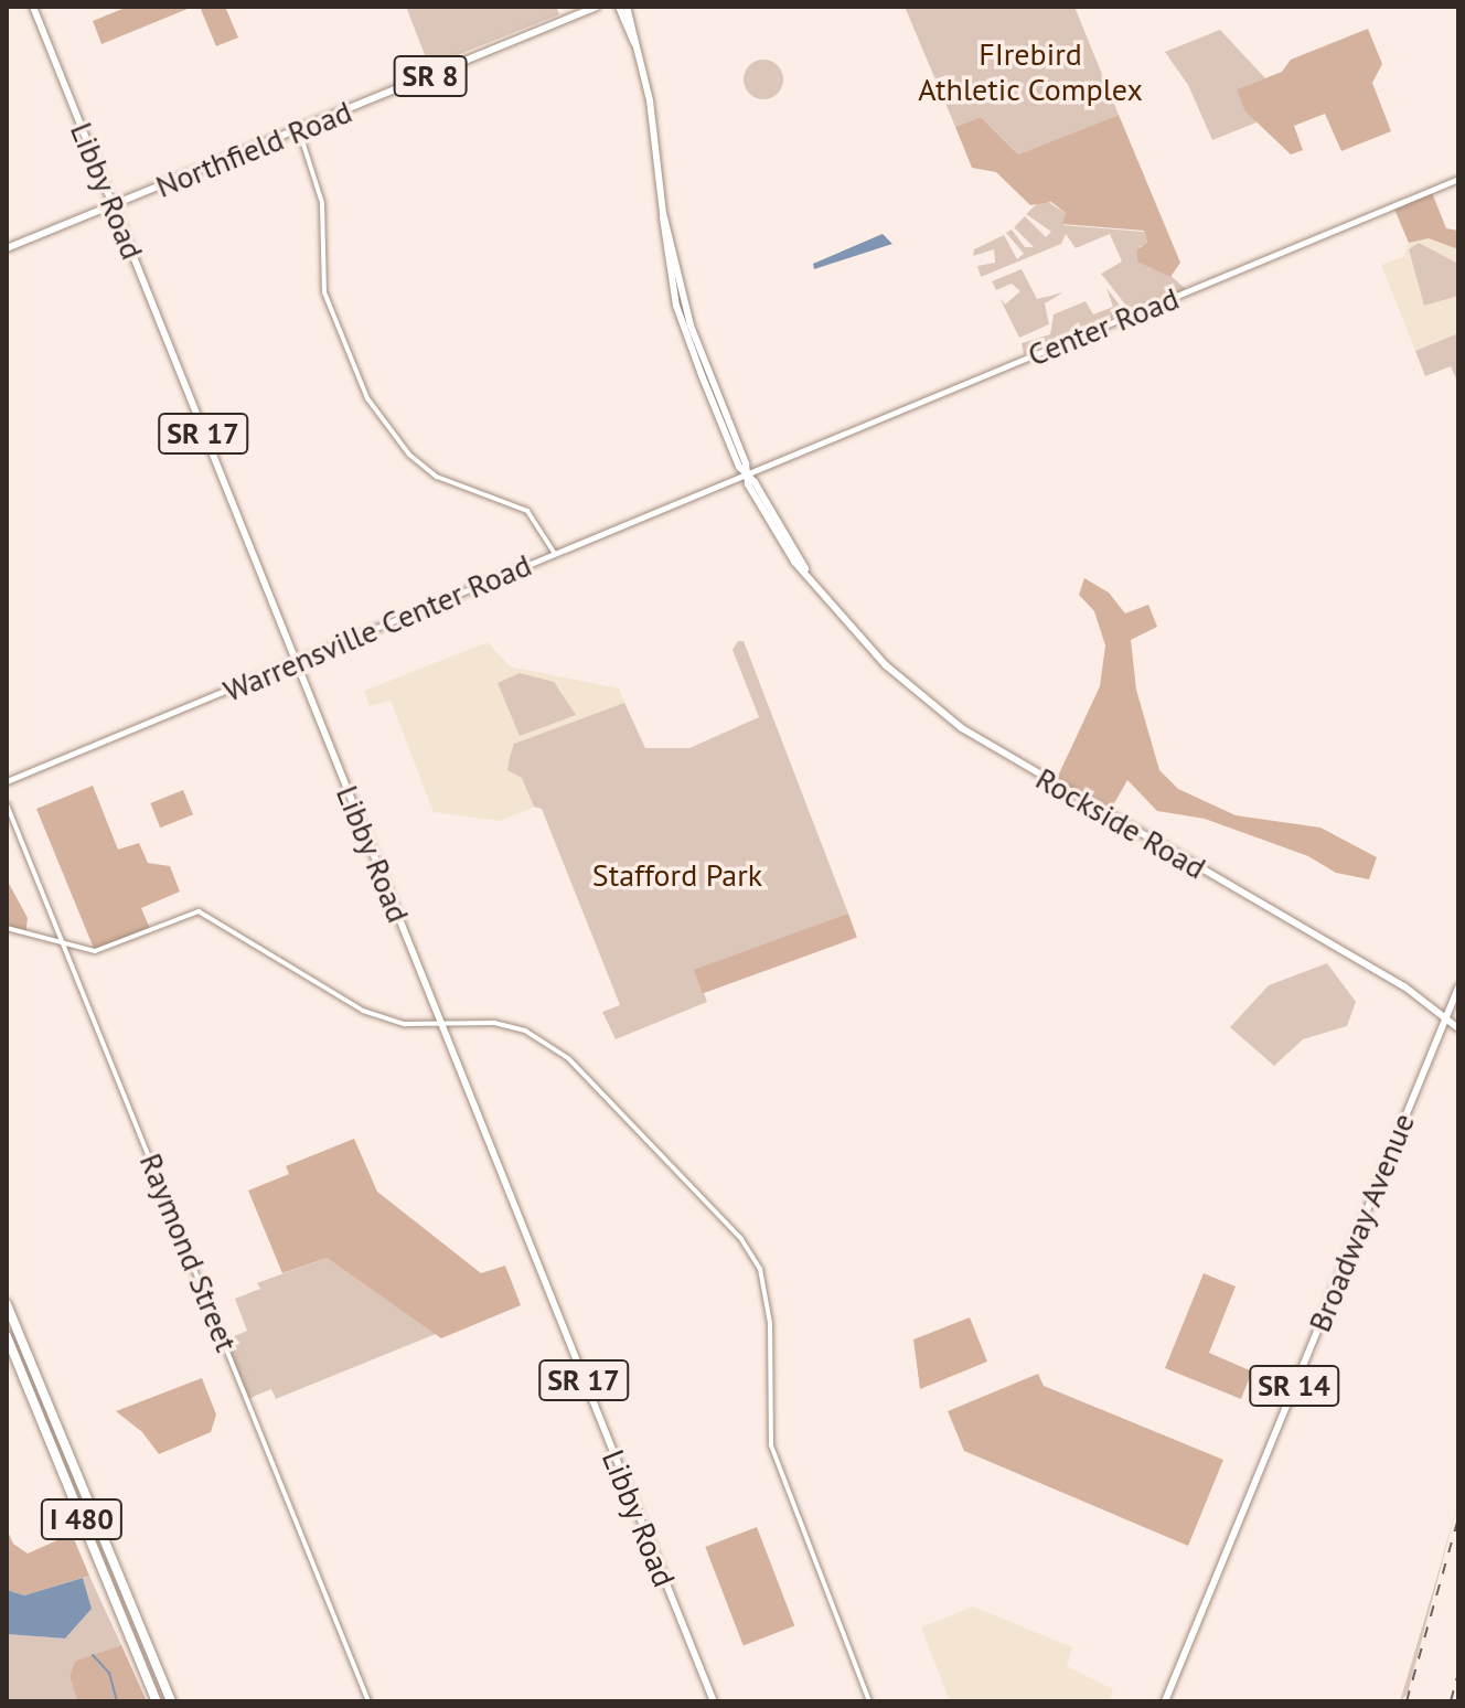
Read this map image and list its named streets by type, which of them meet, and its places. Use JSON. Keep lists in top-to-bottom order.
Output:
{
  "streets": {
    "highway": ["I 480"],
    "main road": [
      "SR 8",
      "Northfield Road",
      "Libby Road",
      "Center Road",
      "SR 17",
      "Warrensville Center Road",
      "Rockside Road",
      "Broadway Avenue",
      "SR 14"
    ],
    "street": ["Raymond Street"]
  },
  "crossings": [
    ["Northfield Road", "Libby Road"],
    ["Libby Road", "Warrensville Center Road"],
    ["Center Road", "Warrensville Center Road"],
    ["Center Road", "Rockside Road"],
    ["Warrensville Center Road", "Rockside Road"],
    ["Rockside Road", "Broadway Avenue"]
  ],
  "parks": ["FIrebird Athletic Complex", "Stafford Park"]
}
